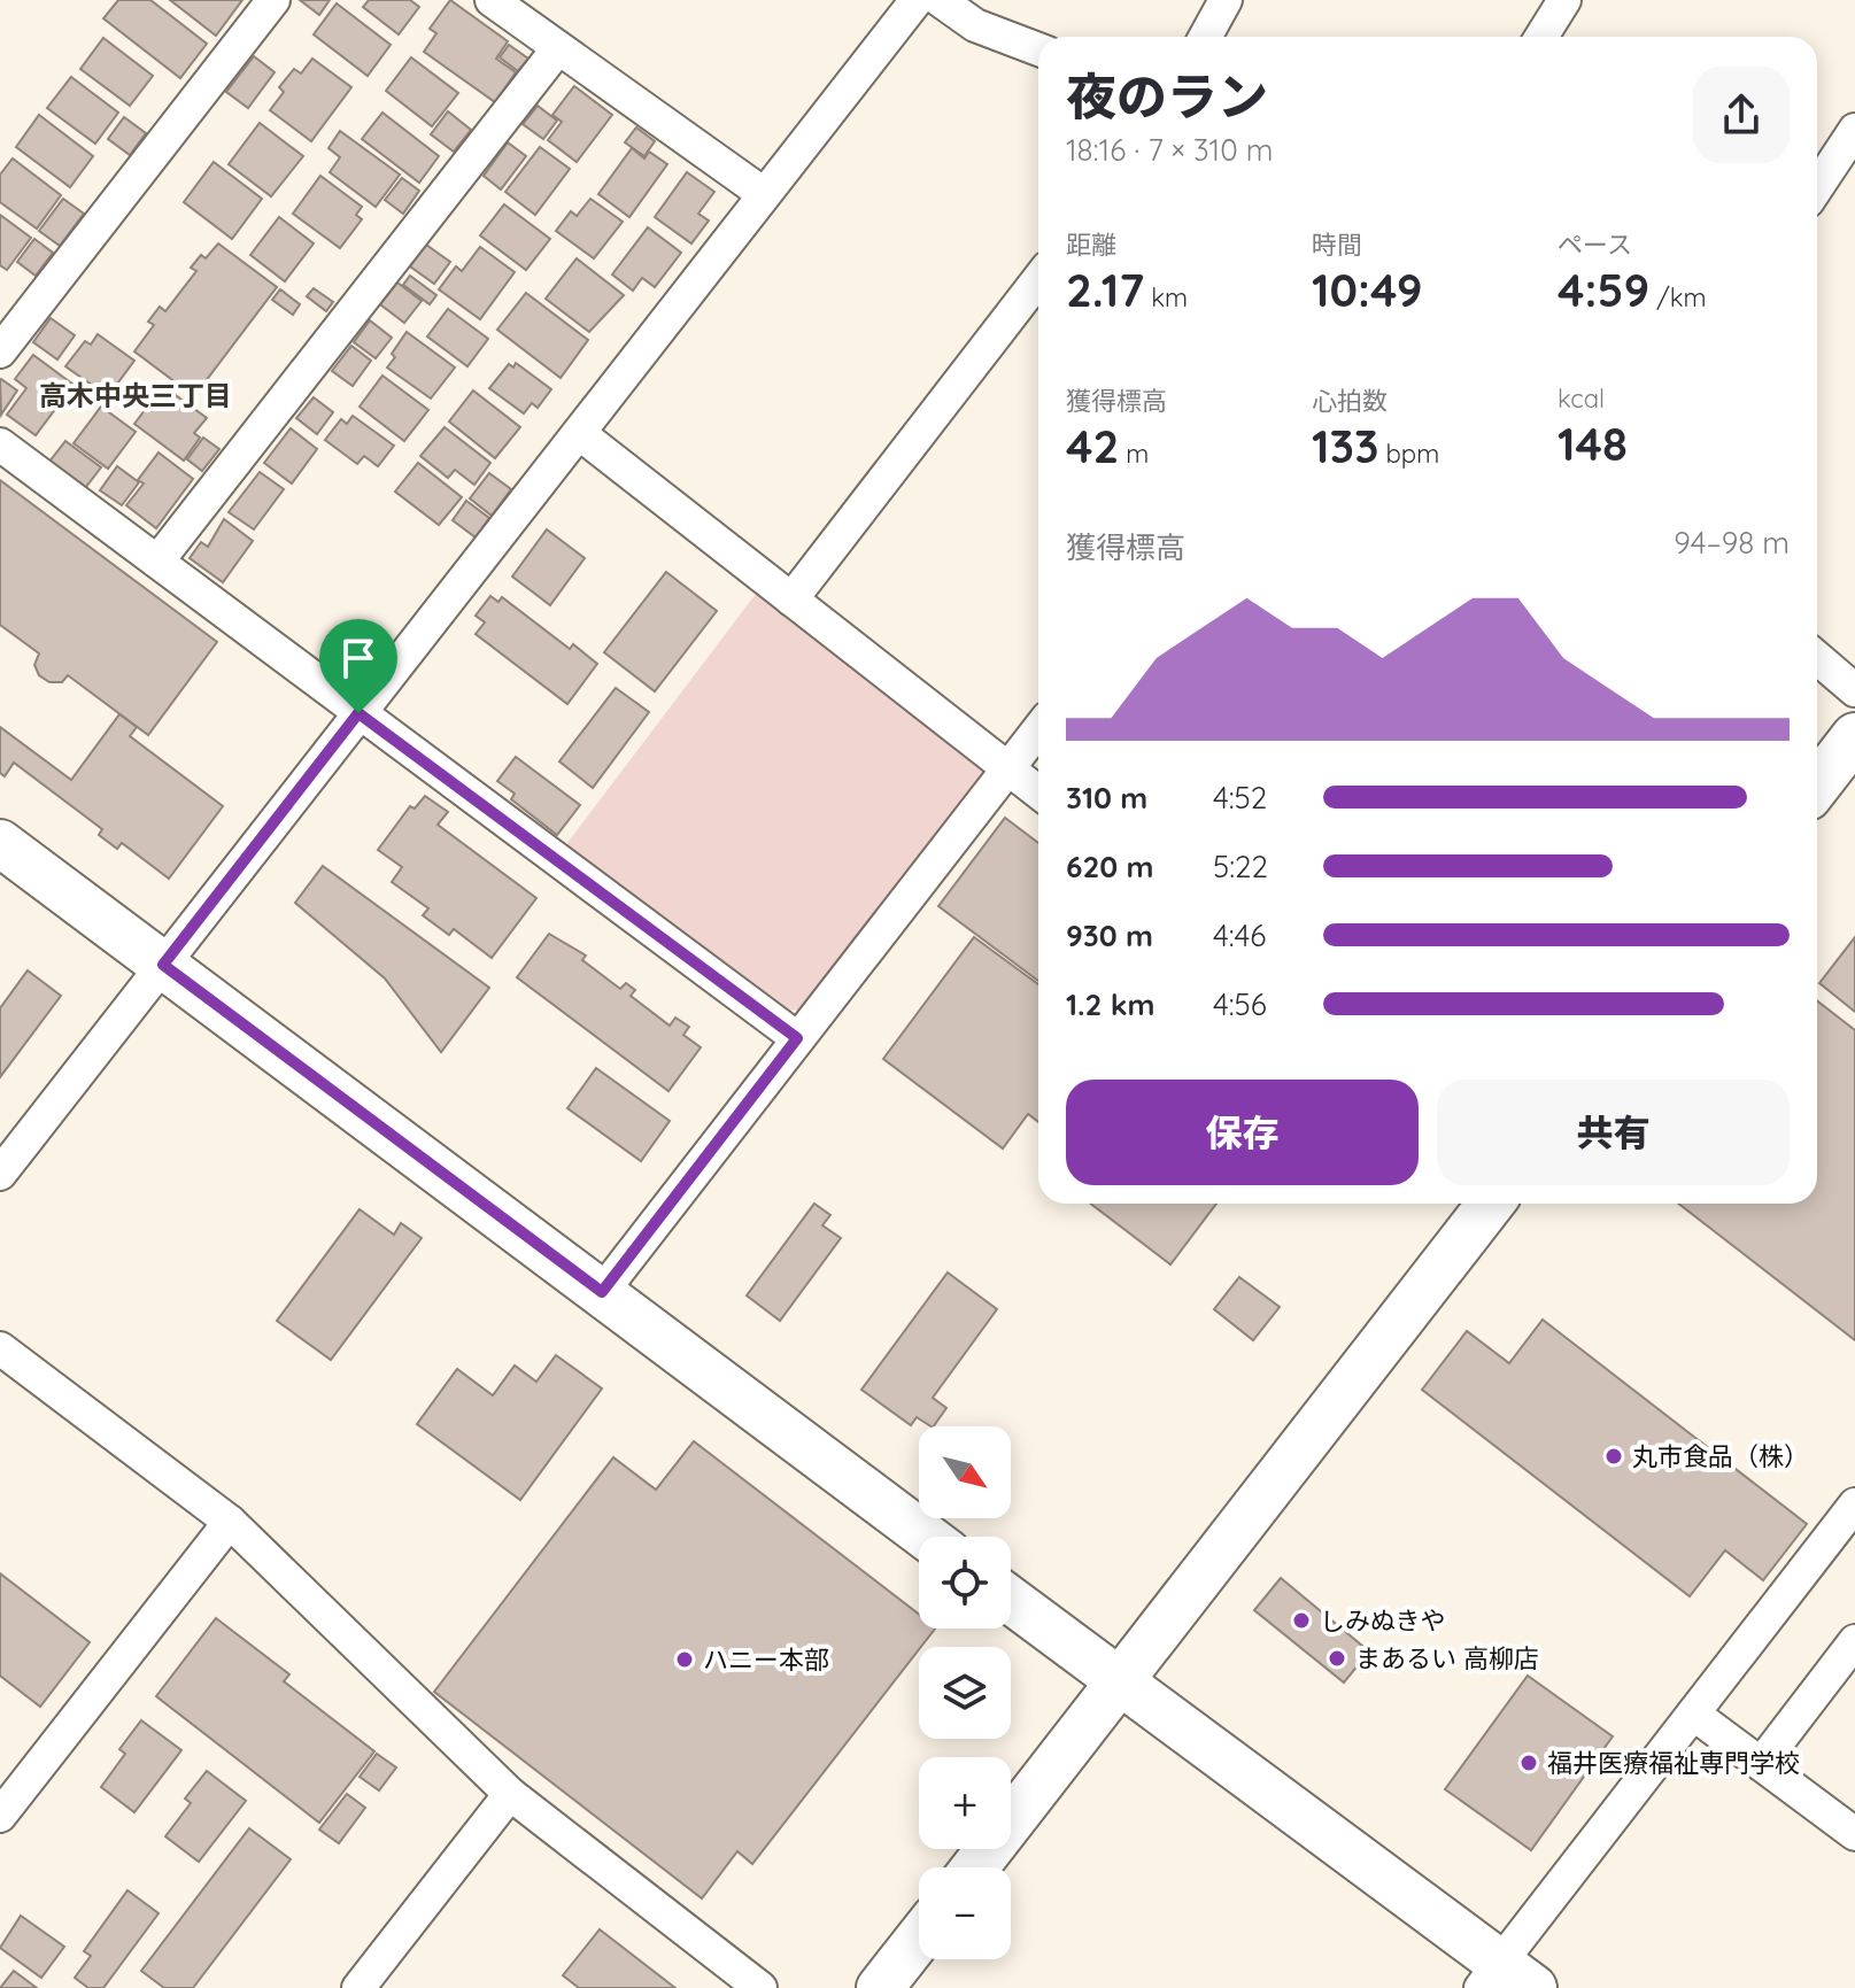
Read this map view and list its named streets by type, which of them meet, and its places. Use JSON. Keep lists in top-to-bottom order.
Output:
{
  "districts": ["高木中央三丁目"],
  "places": [
    "丸市食品（株）",
    "しみぬきや",
    "まあるい 高柳店",
    "ハニー本部",
    "福井医療福祉専門学校"
  ],
  "north": "bottom right",
  "page": {
    "heading": ["夜のラン", "18:16 · 7 × 310 m"],
    "stats": [
      ["距離", "2.17 km"],
      ["時間", "10:49"],
      ["ペース", "4:59 /km"],
      ["獲得標高", "42 m"],
      ["心拍数", "133 bpm"],
      ["kcal", "148"]
    ],
    "chart": ["獲得標高", "94–98 m"],
    "list": [
      {
        "name": "310 m",
        "note": "4:52"
      },
      {
        "name": "620 m",
        "note": "5:22"
      },
      {
        "name": "930 m",
        "note": "4:46"
      },
      {
        "name": "1.2 km",
        "note": "4:56"
      }
    ],
    "buttons": ["保存", "共有"],
    "map_buttons": ["+", "−"]
  }
}
